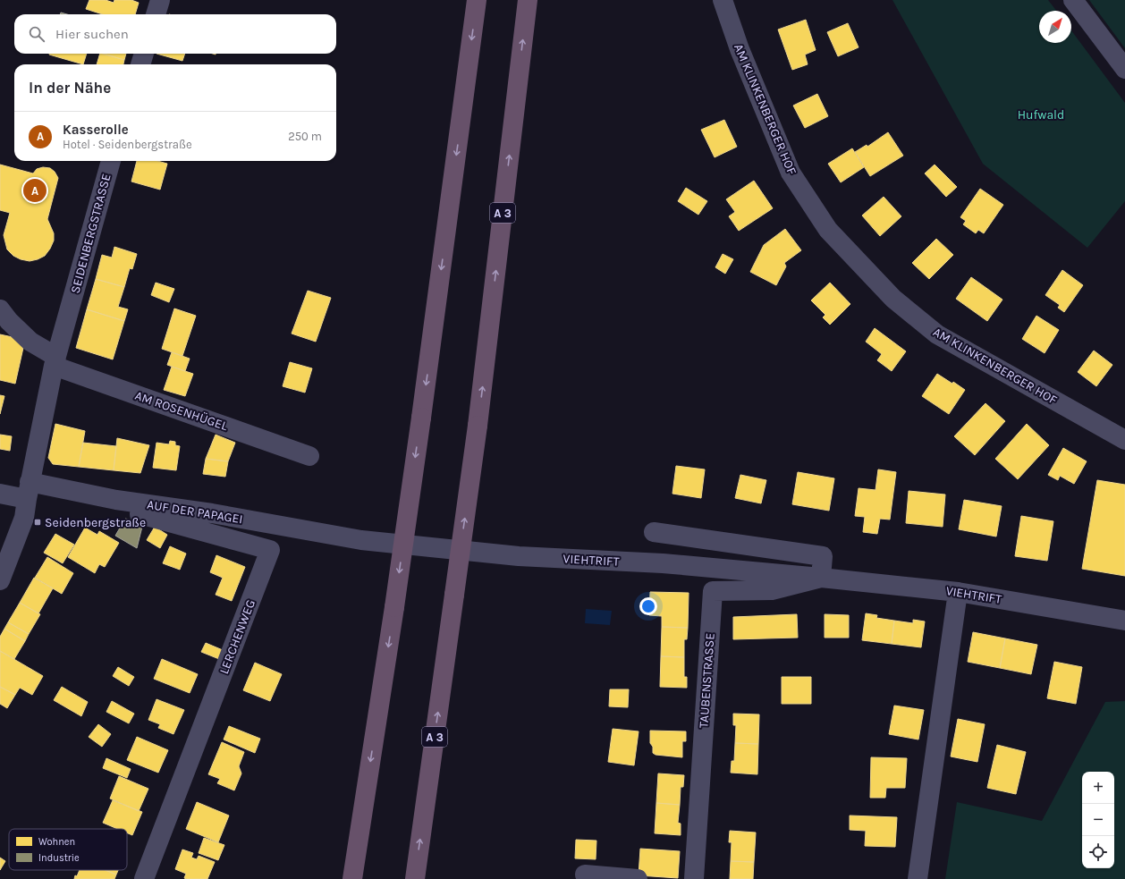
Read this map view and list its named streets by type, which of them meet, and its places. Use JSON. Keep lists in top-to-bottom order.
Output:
{
  "streets": {
    "highway": ["A 3"],
    "street": [
      "AM KLINKENBERGER HOF",
      "SEIDENBERGSTRASSE",
      "AM ROSENHÜGEL",
      "AUF DER PAPAGEI",
      "VIEHTRIFT",
      "LERCHENWEG",
      "TAUBENSTRASSE"
    ]
  },
  "crossings": [
    ["SEIDENBERGSTRASSE", "AM ROSENHÜGEL"],
    ["SEIDENBERGSTRASSE", "AUF DER PAPAGEI"],
    ["AUF DER PAPAGEI", "VIEHTRIFT"],
    ["AUF DER PAPAGEI", "LERCHENWEG"],
    ["VIEHTRIFT", "TAUBENSTRASSE"]
  ],
  "parks": ["Hufwald"],
  "places": {
    "transit": ["Seidenbergstraße"]
  },
  "legend": ["Wohnen", "Industrie"],
  "north": "top right",
  "page": {
    "search": "Hier suchen",
    "heading": "In der Nähe",
    "list": [
      {
        "mark": "A",
        "name": "Kasserolle",
        "note": "Hotel · Seidenbergstraße",
        "value": "250 m"
      }
    ],
    "pins": "A",
    "map_buttons": ["+", "−"]
  }
}
